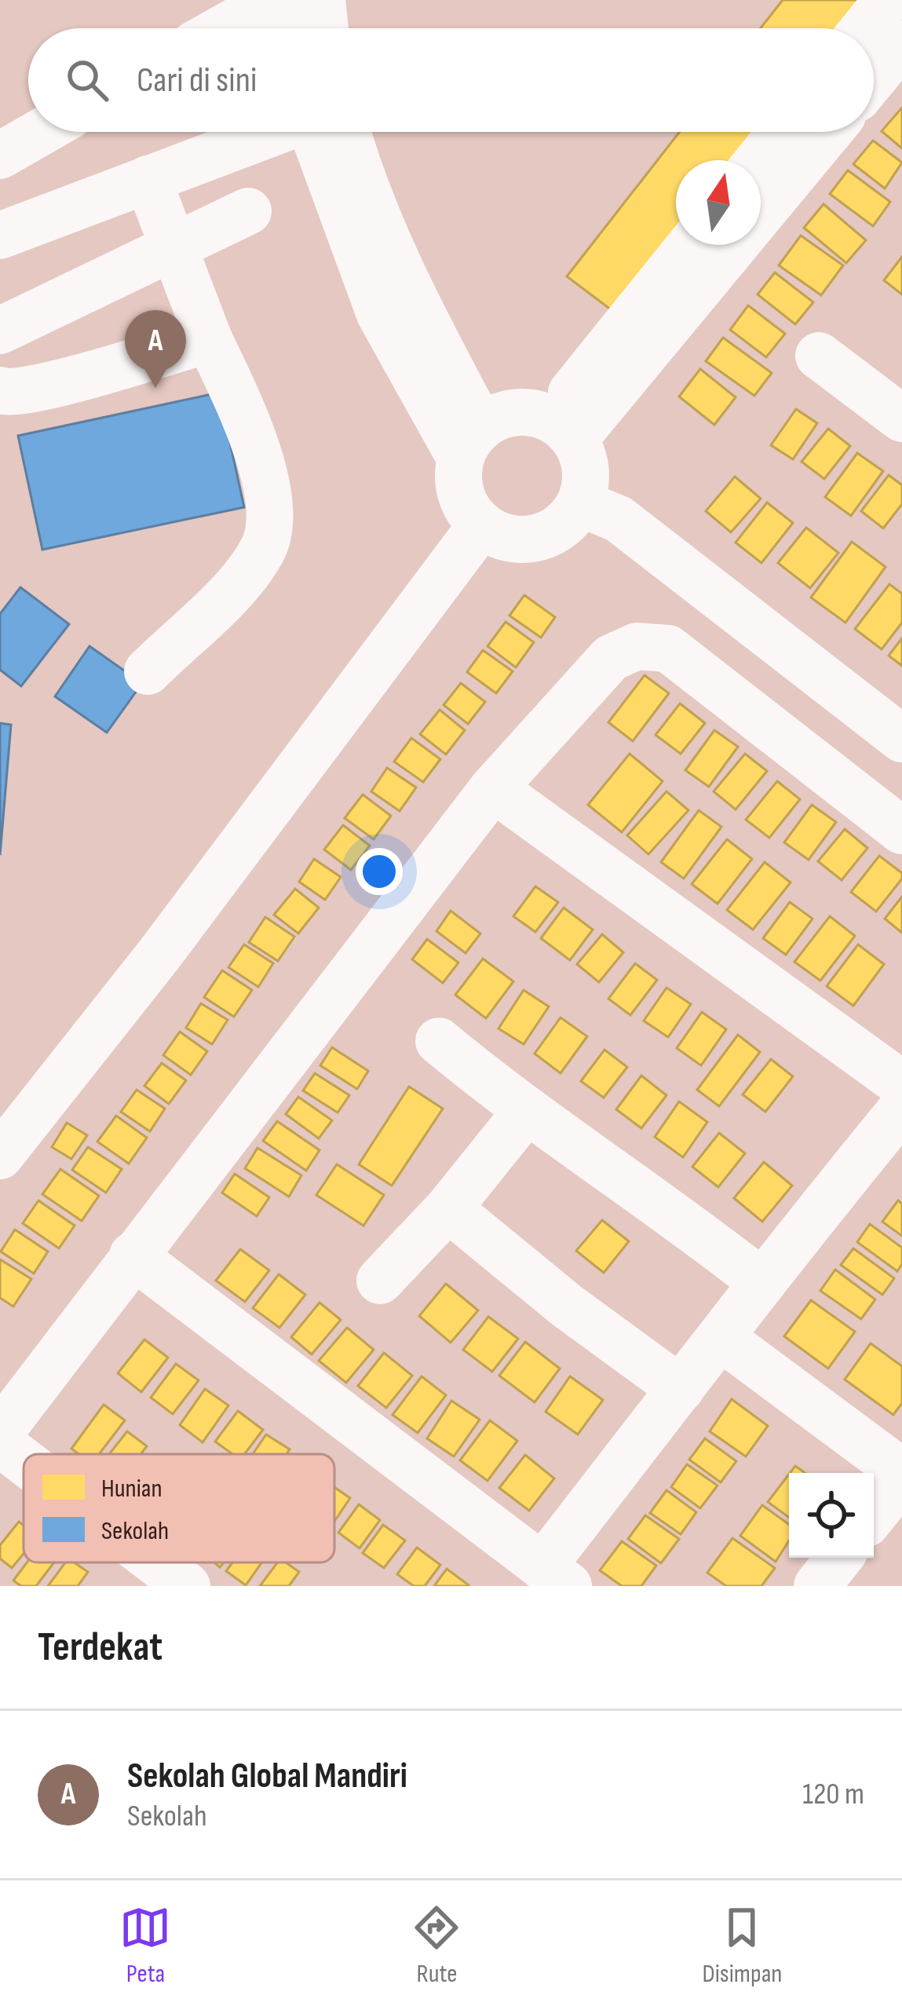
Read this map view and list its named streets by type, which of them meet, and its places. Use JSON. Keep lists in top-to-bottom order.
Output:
{
  "legend": ["Hunian", "Sekolah"],
  "north": "top",
  "page": {
    "search": "Cari di sini",
    "pins": "A",
    "heading": "Terdekat",
    "list": [
      {
        "mark": "A",
        "name": "Sekolah Global Mandiri",
        "note": "Sekolah",
        "value": "120 m"
      }
    ],
    "nav": ["Peta", "Rute", "Disimpan"]
  }
}
